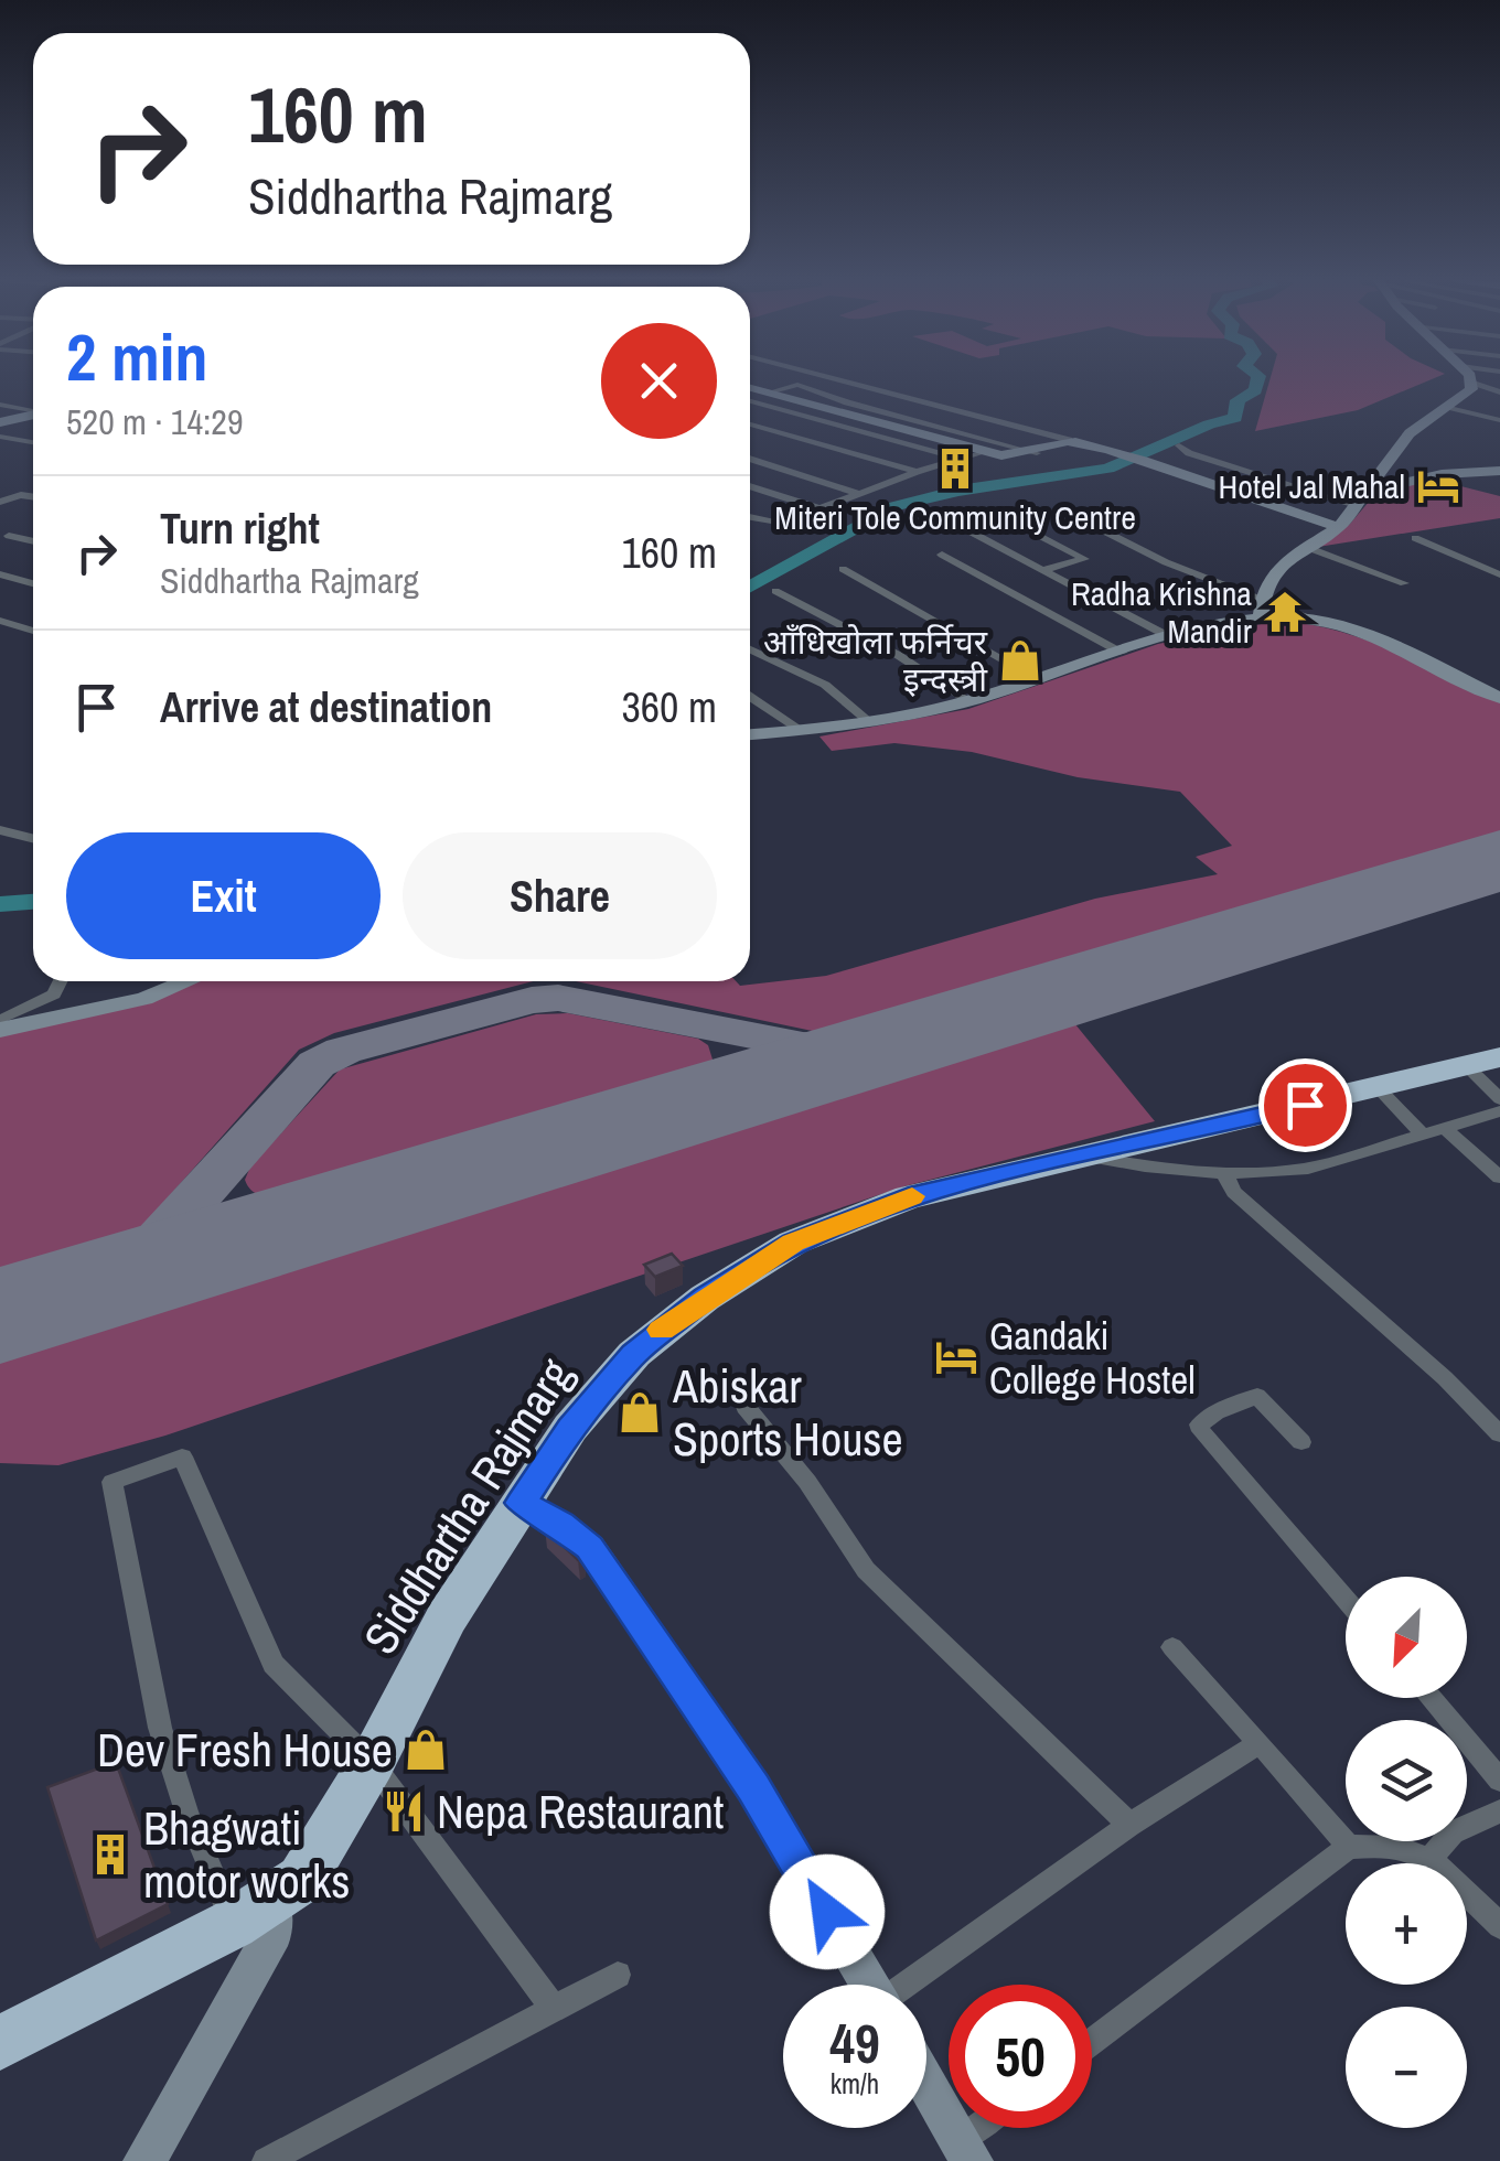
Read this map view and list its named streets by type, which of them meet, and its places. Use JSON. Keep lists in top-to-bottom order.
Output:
{
  "streets": {
    "highway": ["Siddhartha Rajmarg"]
  },
  "places": {
    "building": ["Miteri Tole Community Centre", "Bhagwati motor works"],
    "hotel": ["Hotel Jal Mahal", "Gandaki College Hostel"],
    "temple": ["Radha Krishna Mandir"],
    "shop": ["आँधिखोला फर्निचर इन्दस्त्री", "Abiskar Sports House", "Dev Fresh House"],
    "restaurant": ["Nepa Restaurant"]
  },
  "north": "bottom left",
  "page": {
    "turn": ["160 m", "Siddhartha Rajmarg"],
    "heading": ["2 min", "520 m · 14:29"],
    "list": [
      {
        "name": "Turn right",
        "note": "Siddhartha Rajmarg",
        "value": "160 m"
      },
      {
        "name": "Arrive at destination",
        "value": "360 m"
      }
    ],
    "buttons": ["Exit", "Share"],
    "map_buttons": ["+", "−"],
    "speed": "49 km/h",
    "limit": "50"
  }
}
